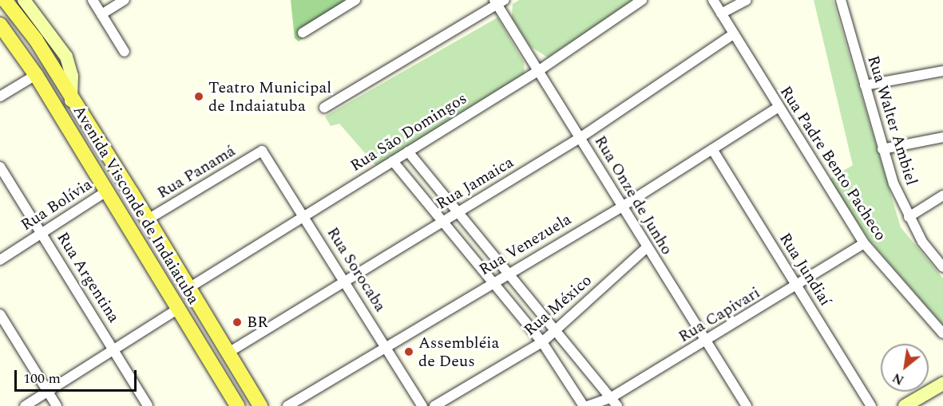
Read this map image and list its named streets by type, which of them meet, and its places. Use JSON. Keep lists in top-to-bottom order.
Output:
{
  "streets": {
    "main road": ["Avenida Visconde de Indaiatuba"],
    "street": [
      "Rua Walter Ambiel",
      "Rua São Domingos",
      "Rua Padre Bento Pacheco",
      "Rua Panamá",
      "Rua Jamaica",
      "Rua Onze de Junho",
      "Rua Bolívia",
      "Rua Venezuela",
      "Rua Sorocaba",
      "Rua Jundiaí",
      "Rua Argentina",
      "Rua México",
      "Rua Capivari"
    ]
  },
  "crossings": [
    ["Rua São Domingos", "Rua Onze de Junho"],
    ["Rua São Domingos", "Avenida Visconde de Indaiatuba"],
    ["Rua São Domingos", "Rua Sorocaba"],
    ["Rua Padre Bento Pacheco", "Rua Jamaica"],
    ["Rua Padre Bento Pacheco", "Rua Venezuela"],
    ["Rua Padre Bento Pacheco", "Rua Capivari"],
    ["Rua Panamá", "Avenida Visconde de Indaiatuba"],
    ["Rua Panamá", "Rua Sorocaba"],
    ["Rua Jamaica", "Rua Onze de Junho"],
    ["Rua Jamaica", "Avenida Visconde de Indaiatuba"],
    ["Rua Jamaica", "Rua Sorocaba"],
    ["Rua Onze de Junho", "Rua Venezuela"],
    ["Rua Onze de Junho", "Rua México"],
    ["Rua Onze de Junho", "Rua Capivari"],
    ["Rua Bolívia", "Avenida Visconde de Indaiatuba"],
    ["Rua Bolívia", "Rua Argentina"],
    ["Rua Venezuela", "Rua Sorocaba"],
    ["Rua Venezuela", "Rua Jundiaí"],
    ["Rua Jundiaí", "Rua Capivari"]
  ],
  "places": ["Teatro Municipal de Indaiatuba", "BR", "Assembléia de Deus"],
  "scale_bar": "100 m",
  "north": "bottom left"
}
